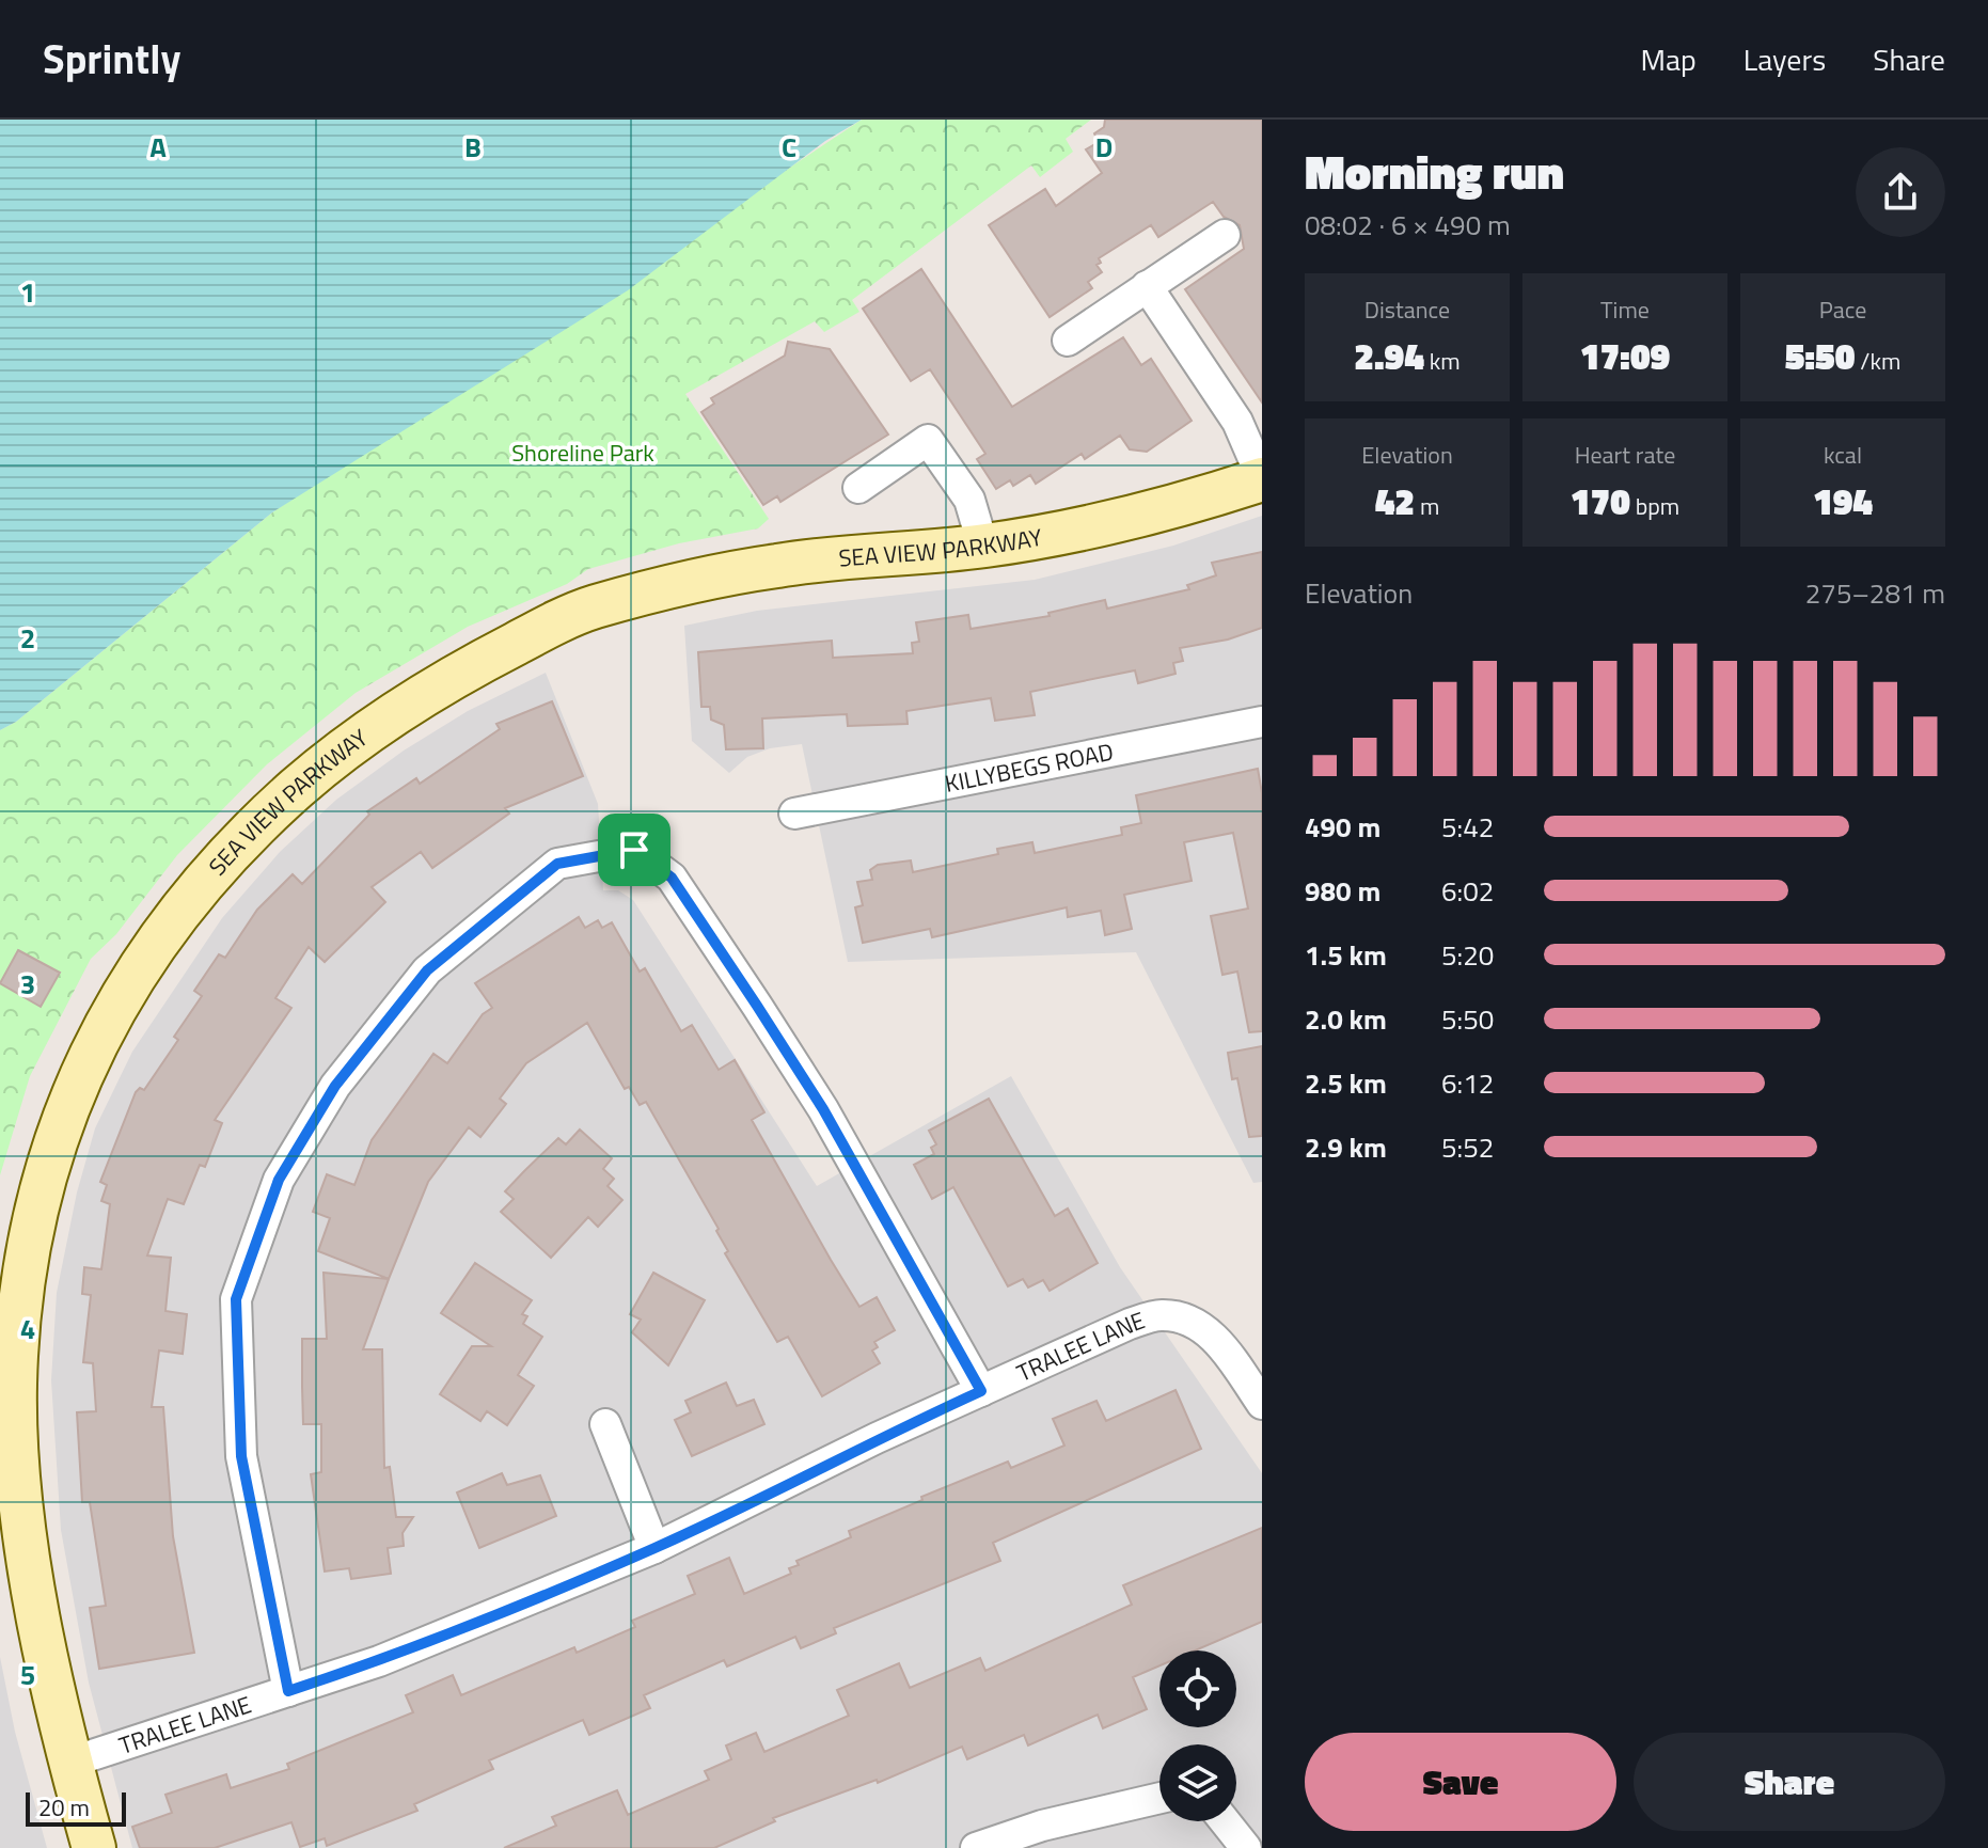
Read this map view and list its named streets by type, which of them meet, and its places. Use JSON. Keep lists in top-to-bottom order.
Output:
{
  "streets": {
    "street": ["SEA VIEW PARKWAY", "KILLYBEGS ROAD", "TRALEE LANE"]
  },
  "crossings": [
    ["SEA VIEW PARKWAY", "TRALEE LANE"]
  ],
  "parks": ["Shoreline Park"],
  "scale_bar": "20 m",
  "page": {
    "header": "Sprintly",
    "nav": ["Map", "Layers", "Share"],
    "heading": ["Morning run", "08:02 · 6 × 490 m"],
    "stats": [
      ["Distance", "2.94 km"],
      ["Time", "17:09"],
      ["Pace", "5:50 /km"],
      ["Elevation", "42 m"],
      ["Heart rate", "170 bpm"],
      ["kcal", "194"]
    ],
    "chart": ["Elevation", "275–281 m"],
    "list": [
      {
        "name": "490 m",
        "note": "5:42"
      },
      {
        "name": "980 m",
        "note": "6:02"
      },
      {
        "name": "1.5 km",
        "note": "5:20"
      },
      {
        "name": "2.0 km",
        "note": "5:50"
      },
      {
        "name": "2.5 km",
        "note": "6:12"
      },
      {
        "name": "2.9 km",
        "note": "5:52"
      }
    ],
    "buttons": ["Save", "Share"],
    "scale": "20 m"
  },
  "grid": {
    "columns": [
      "A",
      "B",
      "C",
      "D"
    ],
    "rows": [
      "1",
      "2",
      "3",
      "4",
      "5"
    ]
  }
}
